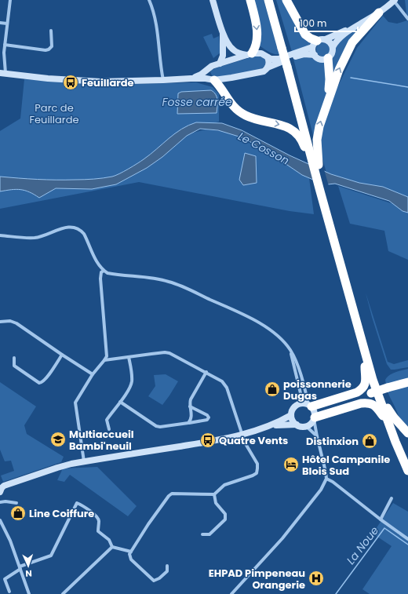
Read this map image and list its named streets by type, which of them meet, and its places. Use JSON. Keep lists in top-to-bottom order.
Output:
{
  "water": ["Fosse carrée", "Le Cosson", "La Noue"],
  "parks": ["Parc de Feuillarde"],
  "places": {
    "bus stop": ["Feuillarde", "Quatre Vents"],
    "shop": ["poissonnerie Dugas", "Distinxion", "Line Coiffure"],
    "school or university": ["Multiaccueil Bambi'neuil"],
    "hotel": ["Hôtel Campanile Blois Sud"],
    "hospital": ["EHPAD Pimpeneau Orangerie"]
  },
  "scale_bar": "100 m",
  "north": "bottom"
}
